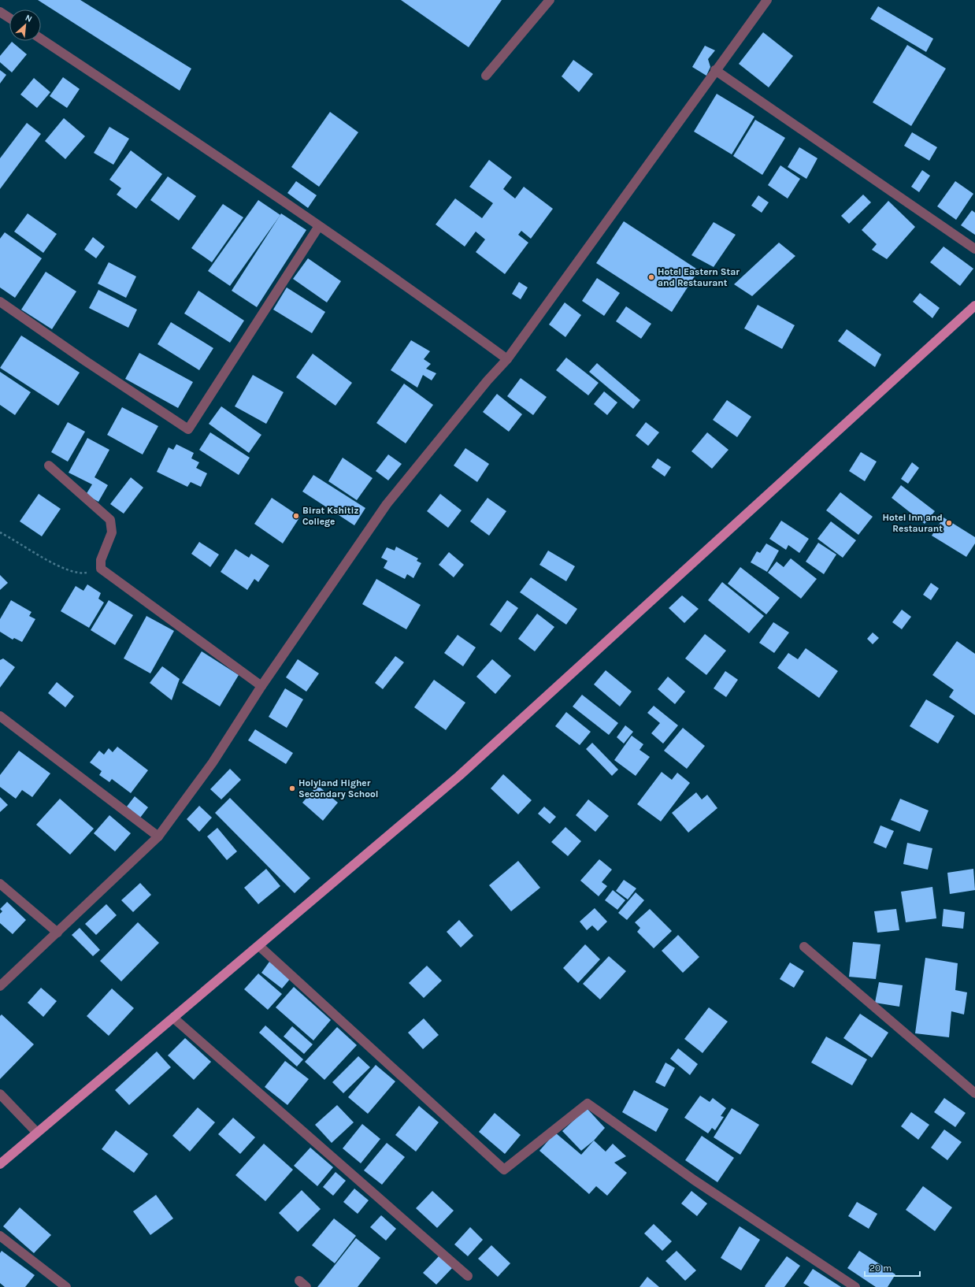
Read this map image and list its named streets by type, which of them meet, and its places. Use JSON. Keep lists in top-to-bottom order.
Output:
{
  "places": [
    "Hotel Eastern Star and Restaurant",
    "Birat Kshitiz College",
    "Hotel Inn and Restaurant",
    "Holyland Higher Secondary School"
  ],
  "scale_bar": "20 m",
  "north": "top right"
}
